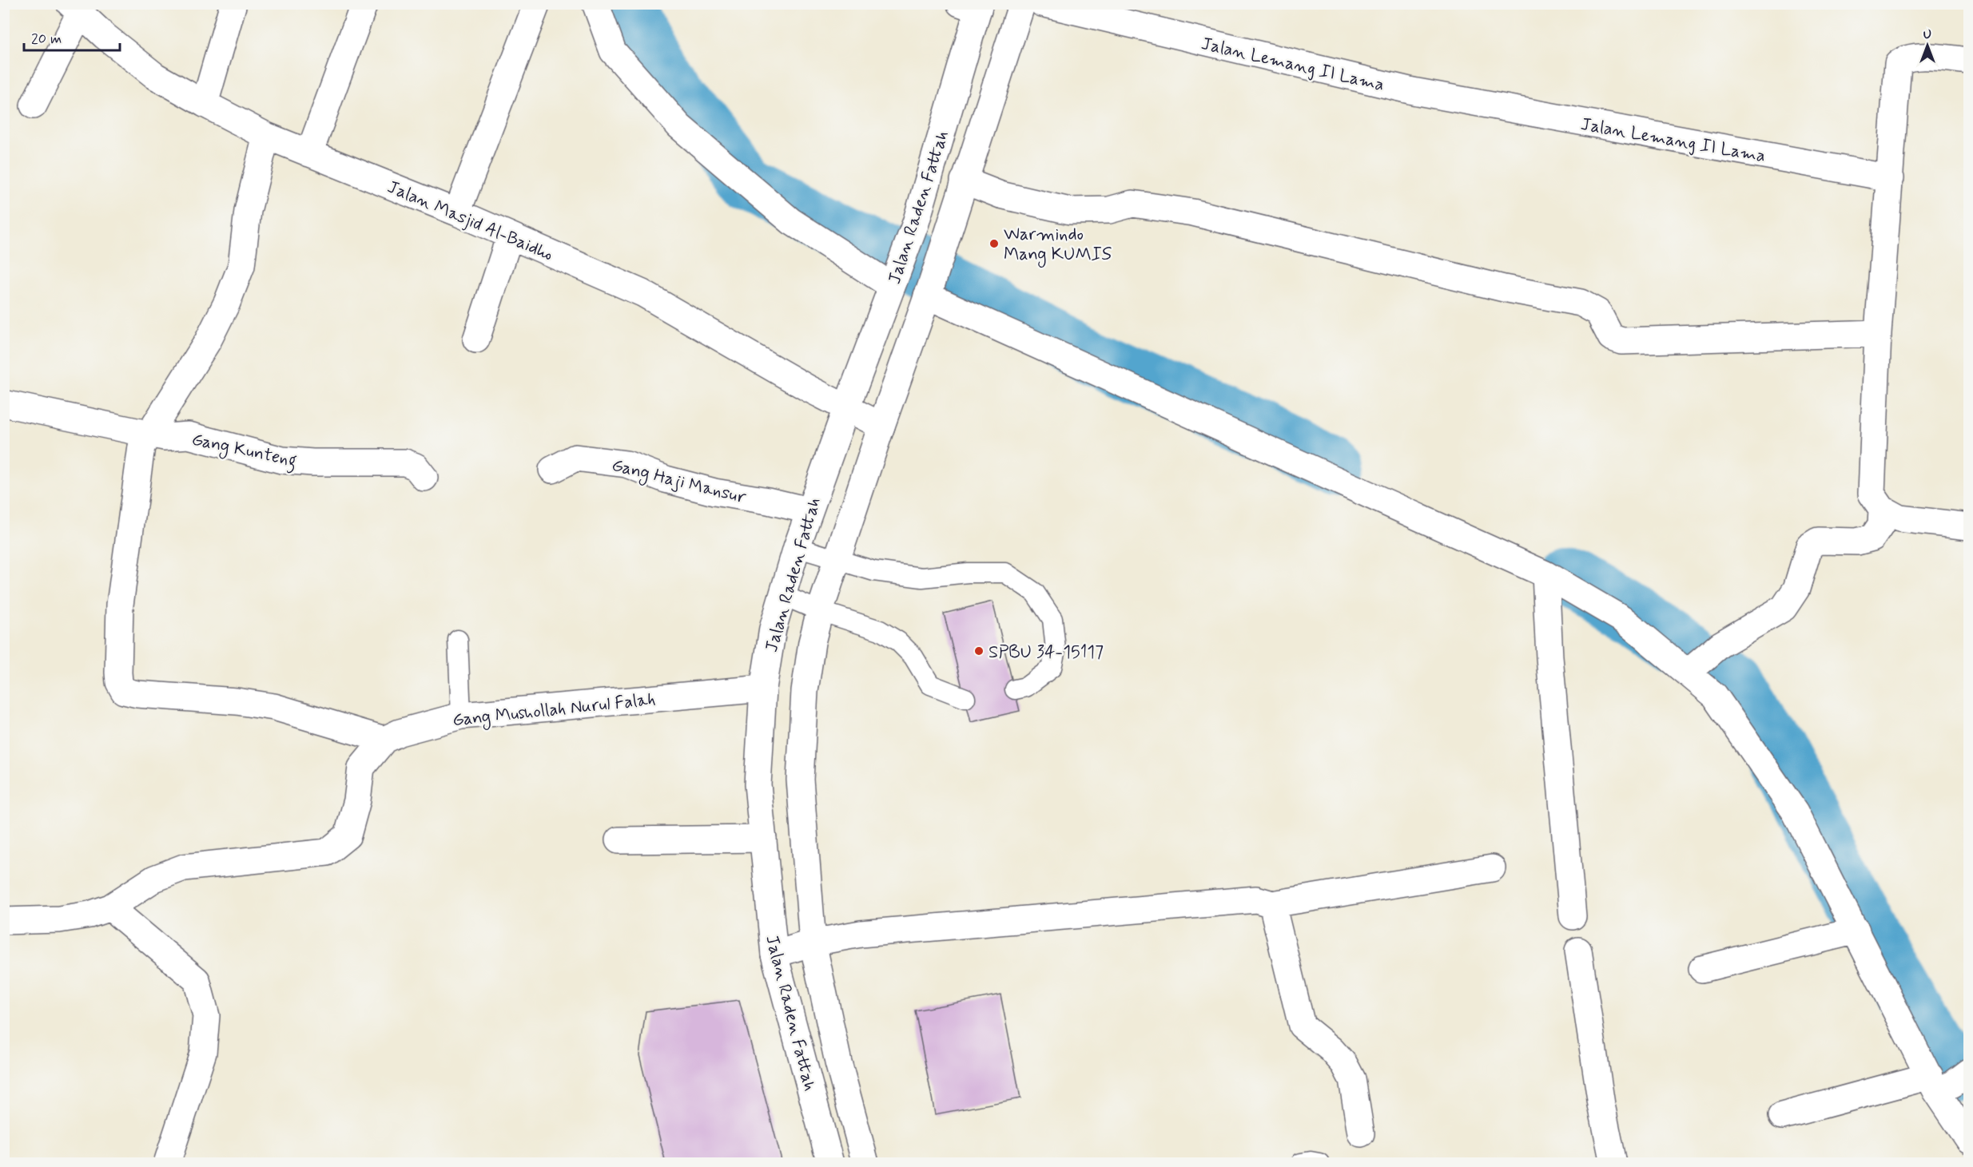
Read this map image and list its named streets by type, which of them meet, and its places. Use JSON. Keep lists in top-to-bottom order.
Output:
{
  "streets": {
    "street": [
      "Jalan Lemang II Lama",
      "Jalan Raden Fattah",
      "Jalan Masjid Al-Baidho",
      "Gang Kunteng",
      "Gang Haji Mansur",
      "Gang Mushollah Nurul Falah"
    ]
  },
  "crossings": [
    ["Jalan Raden Fattah", "Jalan Masjid Al-Baidho"],
    ["Jalan Raden Fattah", "Gang Haji Mansur"],
    ["Jalan Raden Fattah", "Gang Mushollah Nurul Falah"]
  ],
  "places": ["Warmindo Mang KUMIS", "SPBU 34-15117"],
  "scale_bar": "20 m",
  "north": "top"
}
